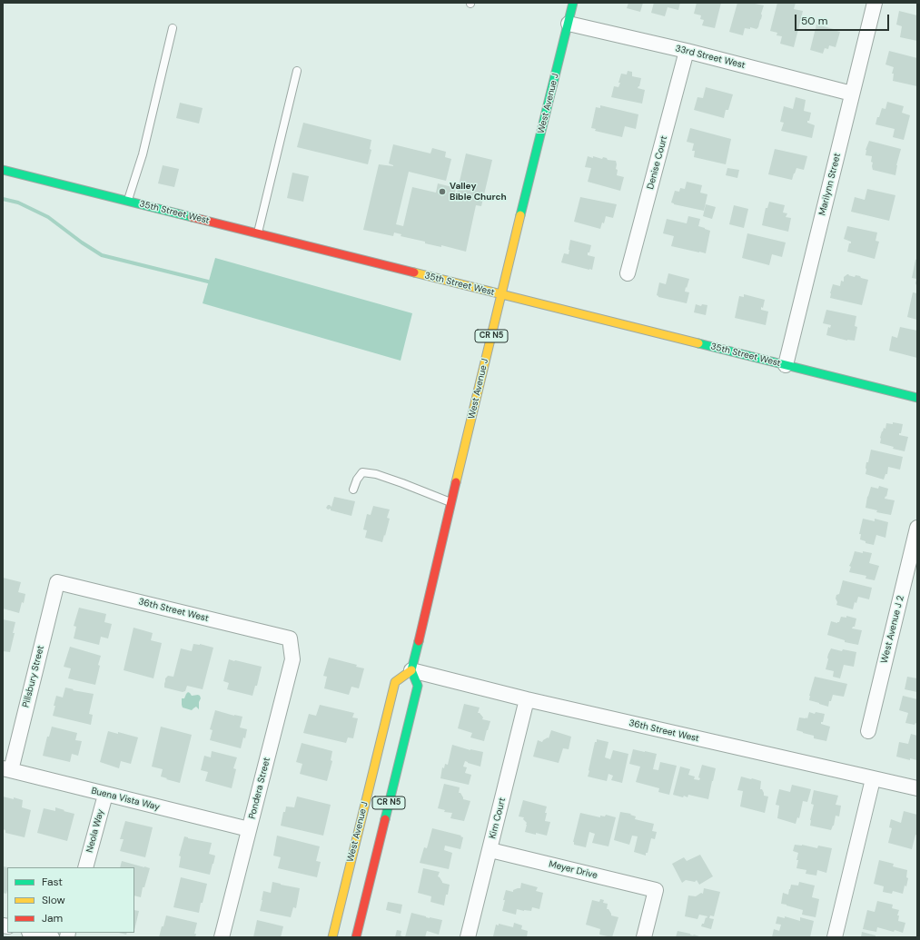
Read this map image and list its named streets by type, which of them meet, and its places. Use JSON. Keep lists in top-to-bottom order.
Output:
{
  "streets": {
    "main road": ["West Avenue J", "35th Street West", "CR N5"],
    "street": [
      "33rd Street West",
      "Denise Court",
      "Marilynn Street",
      "36th Street West",
      "West Avenue J 2",
      "Pillsbury Street",
      "Pondera Street",
      "Buena Vista Way",
      "Kim Court",
      "Neola Way",
      "Meyer Drive"
    ]
  },
  "crossings": [
    ["33rd Street West", "West Avenue J"],
    ["33rd Street West", "Denise Court"],
    ["33rd Street West", "Marilynn Street"],
    ["West Avenue J", "35th Street West"],
    ["West Avenue J", "CR N5"],
    ["West Avenue J", "36th Street West"],
    ["Marilynn Street", "35th Street West"],
    ["CR N5", "36th Street West"],
    ["36th Street West", "Pillsbury Street"],
    ["36th Street West", "Pondera Street"],
    ["36th Street West", "Kim Court"],
    ["Pillsbury Street", "Buena Vista Way"],
    ["Pondera Street", "Buena Vista Way"],
    ["Buena Vista Way", "Neola Way"],
    ["Kim Court", "Meyer Drive"]
  ],
  "places": ["Valley Bible Church"],
  "legend": ["Fast", "Slow", "Jam"],
  "scale_bar": "50 m"
}
